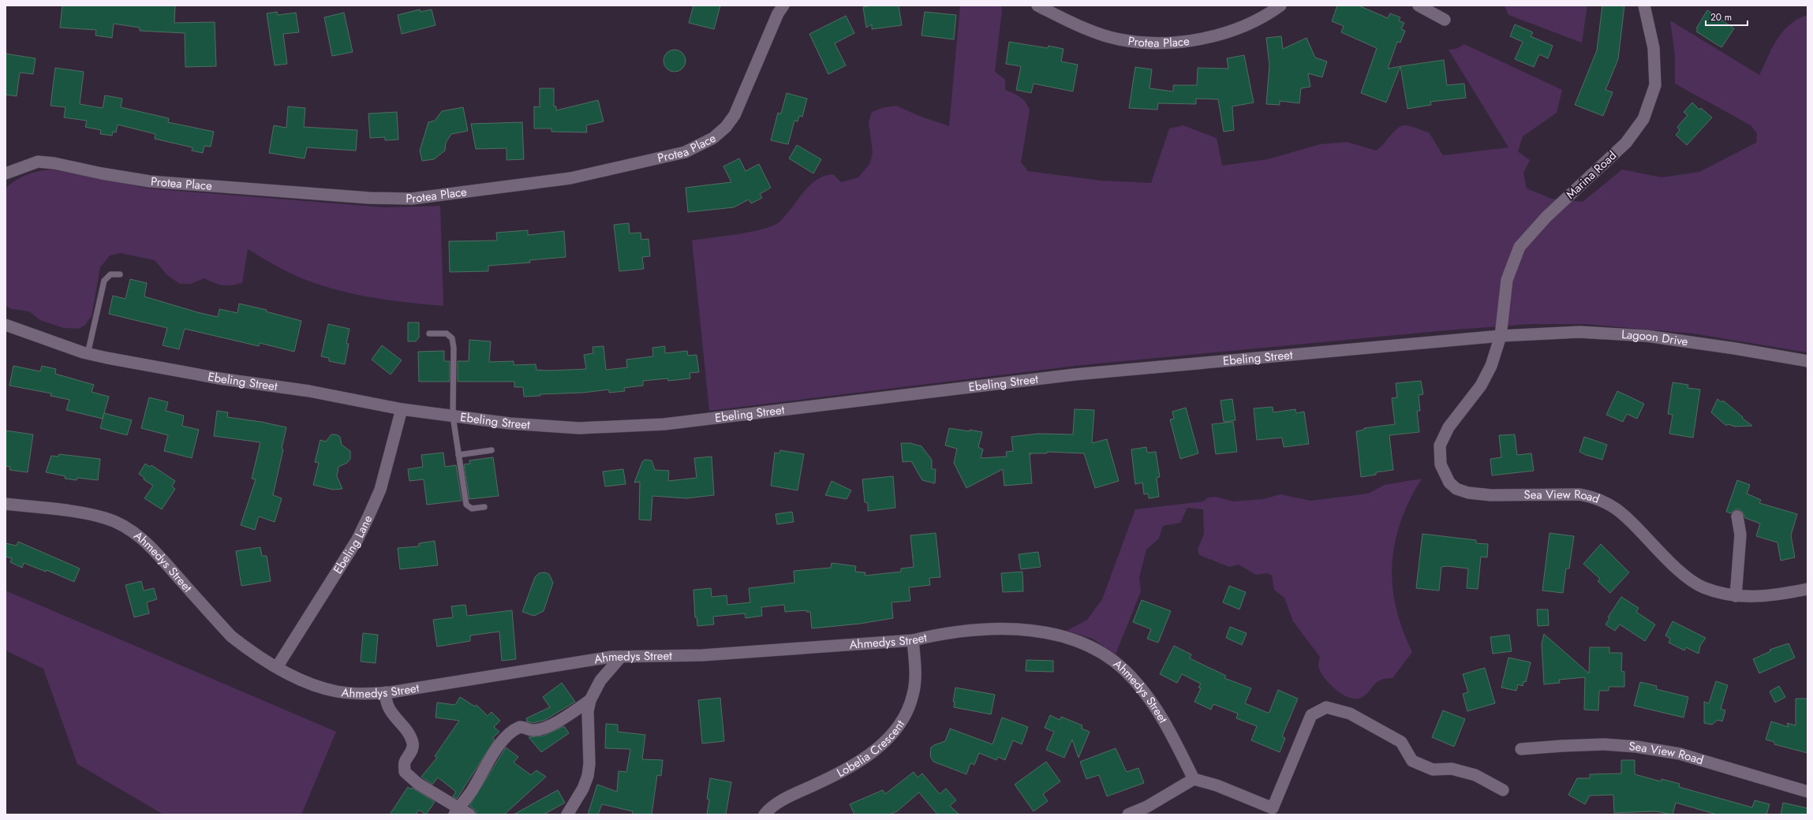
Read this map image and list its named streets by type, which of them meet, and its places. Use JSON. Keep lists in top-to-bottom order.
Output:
{
  "streets": {
    "street": [
      "Protea Place",
      "Marina Road",
      "Lagoon Drive",
      "Ebeling Street",
      "Sea View Road",
      "Ebeling Lane",
      "Ahmedys Street",
      "Lobelia Crescent"
    ]
  },
  "crossings": [
    ["Marina Road", "Lagoon Drive"],
    ["Marina Road", "Ebeling Street"],
    ["Marina Road", "Sea View Road"],
    ["Lagoon Drive", "Ebeling Street"],
    ["Lagoon Drive", "Sea View Road"],
    ["Ebeling Street", "Sea View Road"],
    ["Ebeling Street", "Ebeling Lane"],
    ["Ebeling Lane", "Ahmedys Street"],
    ["Ahmedys Street", "Lobelia Crescent"]
  ],
  "scale_bar": "20 m"
}
